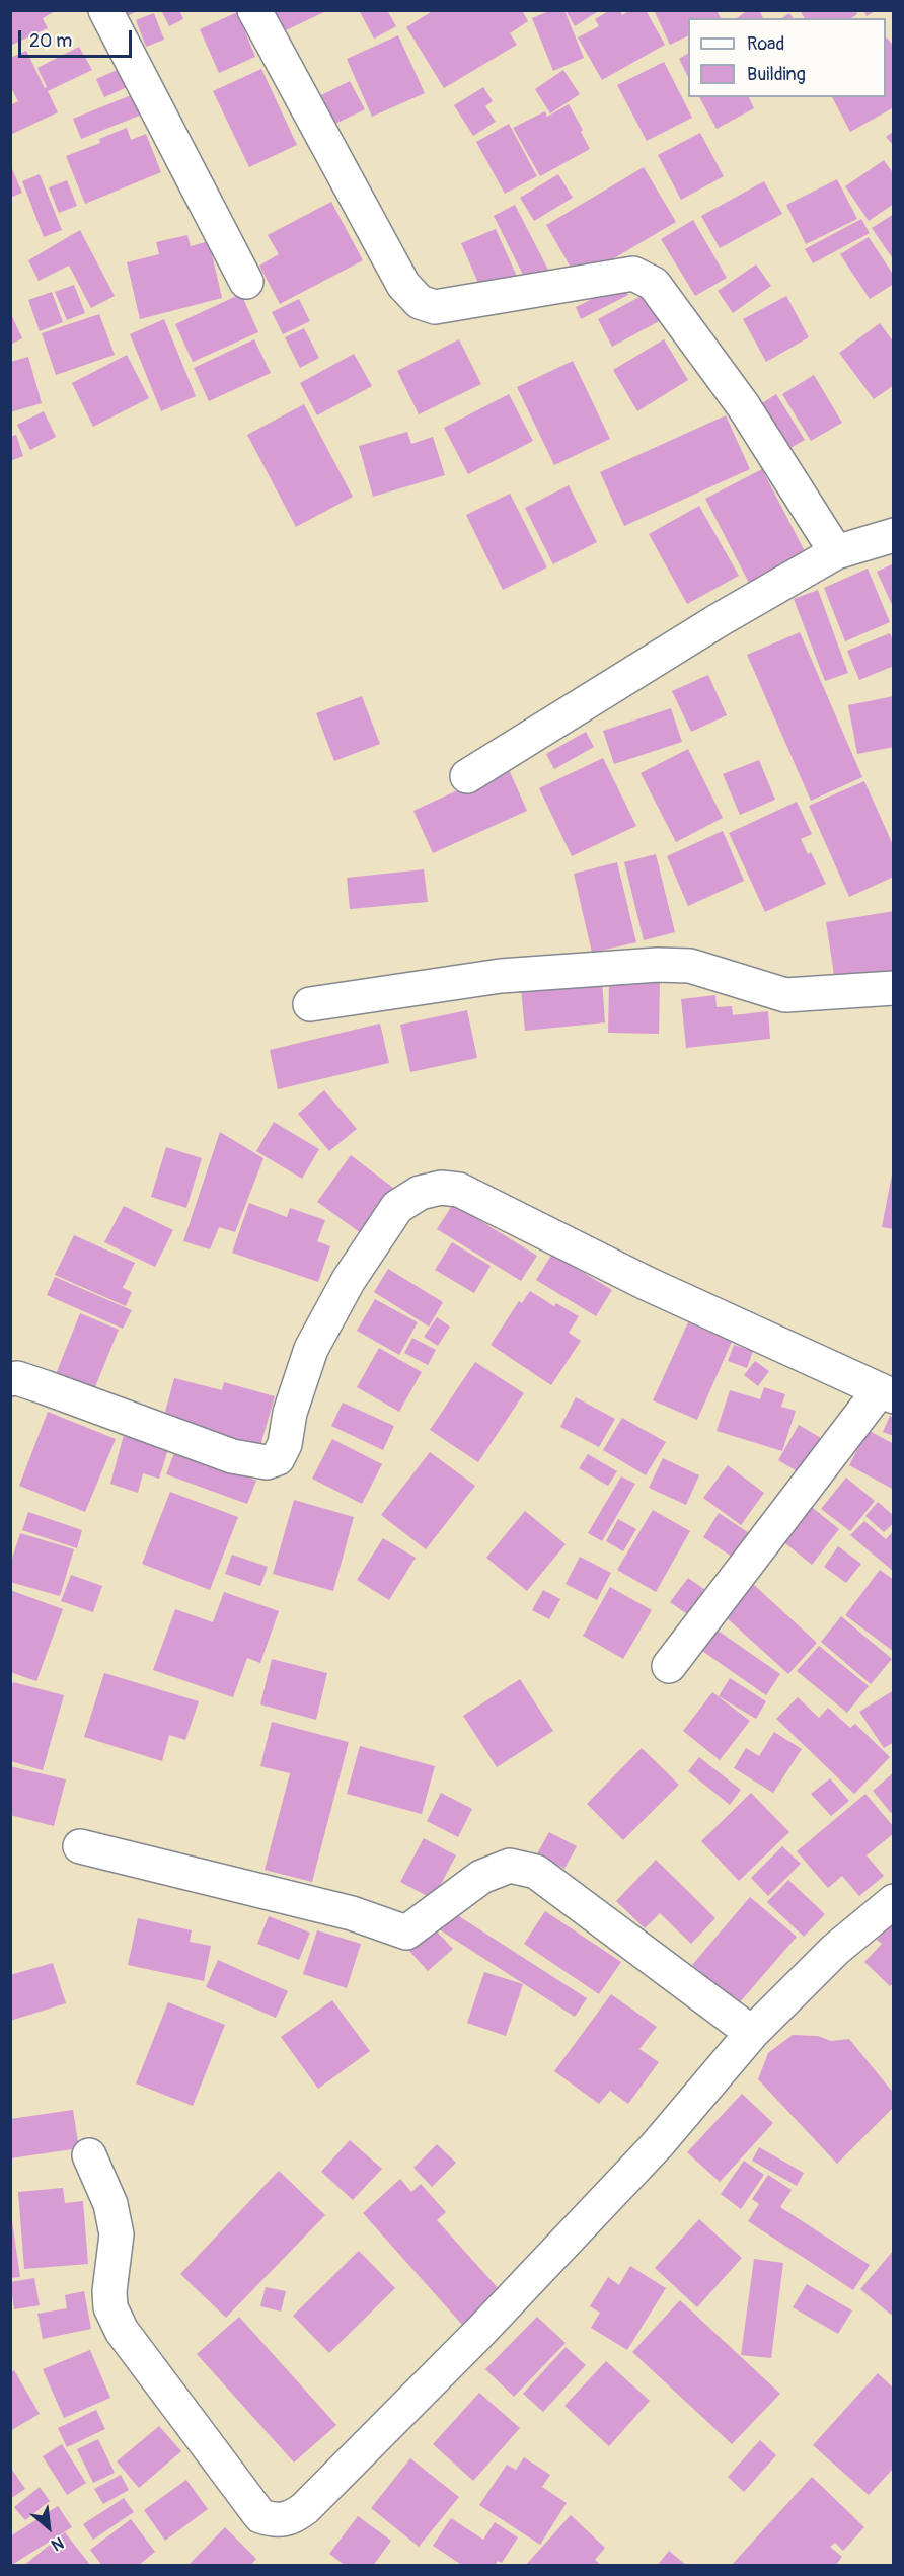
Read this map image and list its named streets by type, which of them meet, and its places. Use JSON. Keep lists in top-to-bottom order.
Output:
{
  "legend": ["Road", "Building"],
  "scale_bar": "20 m",
  "north": "bottom right"
}
